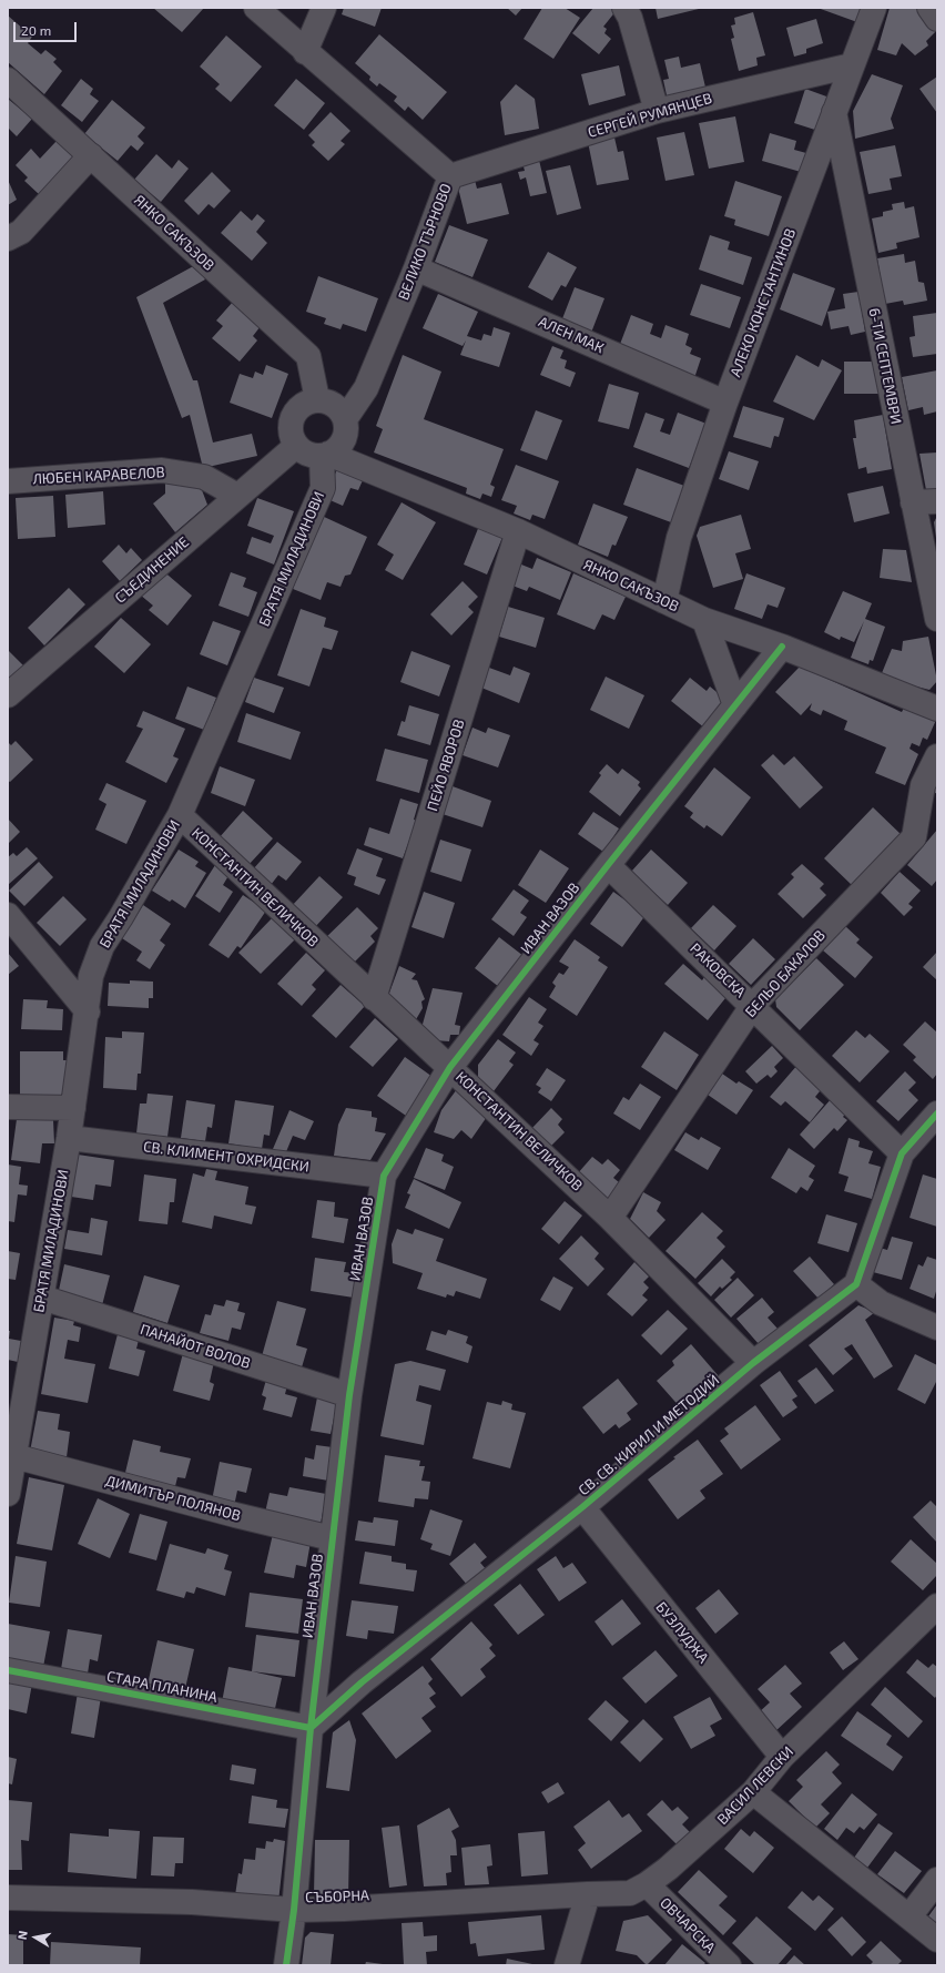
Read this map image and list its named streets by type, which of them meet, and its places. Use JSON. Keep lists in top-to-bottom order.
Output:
{
  "streets": {
    "street": [
      "СЕРГЕЙ РУМЯНЦЕВ",
      "ЯНКО САКЪЗОВ",
      "ВЕЛИКО ТЪРНОВО",
      "АЛЕКО КОНСТАНТИНОВ",
      "АЛЕН МАК",
      "6-ТИ СЕПТЕМВРИ",
      "ЛЮБЕН КАРАВЕЛОВ",
      "БРАТЯ МИЛАДИНОВИ",
      "СЪЕДИНЕНИЕ",
      "ПЕЙО ЯВОРОВ",
      "КОНСТАНТИН ВЕЛИЧКОВ",
      "ИВАН ВАЗОВ",
      "РАКОВСКА",
      "БЕЛЬО БАКАЛОВ",
      "СВ. КЛИМЕНТ ОХРИДСКИ",
      "ПАНАЙОТ ВОЛОВ",
      "СВ. СВ. КИРИЛ И МЕТОДИЙ",
      "ДИМИТЪР ПОЛЯНОВ",
      "БУЗЛУДЖА",
      "СТАРА ПЛАНИНА",
      "ВАСИЛ ЛЕВСКИ",
      "СЪБОРНА",
      "ОВЧАРСКА"
    ]
  },
  "crossings": [
    ["СЕРГЕЙ РУМЯНЦЕВ", "ВЕЛИКО ТЪРНОВО"],
    ["СЕРГЕЙ РУМЯНЦЕВ", "АЛЕКО КОНСТАНТИНОВ"],
    ["ЯНКО САКЪЗОВ", "ВЕЛИКО ТЪРНОВО"],
    ["ЯНКО САКЪЗОВ", "АЛЕКО КОНСТАНТИНОВ"],
    ["ЯНКО САКЪЗОВ", "БРАТЯ МИЛАДИНОВИ"],
    ["ЯНКО САКЪЗОВ", "СЪЕДИНЕНИЕ"],
    ["ЯНКО САКЪЗОВ", "ПЕЙО ЯВОРОВ"],
    ["ЯНКО САКЪЗОВ", "ИВАН ВАЗОВ"],
    ["ВЕЛИКО ТЪРНОВО", "АЛЕН МАК"],
    ["ВЕЛИКО ТЪРНОВО", "БРАТЯ МИЛАДИНОВИ"],
    ["ВЕЛИКО ТЪРНОВО", "СЪЕДИНЕНИЕ"],
    ["АЛЕКО КОНСТАНТИНОВ", "АЛЕН МАК"],
    ["АЛЕКО КОНСТАНТИНОВ", "6-ТИ СЕПТЕМВРИ"],
    ["ЛЮБЕН КАРАВЕЛОВ", "СЪЕДИНЕНИЕ"],
    ["БРАТЯ МИЛАДИНОВИ", "СЪЕДИНЕНИЕ"],
    ["БРАТЯ МИЛАДИНОВИ", "КОНСТАНТИН ВЕЛИЧКОВ"],
    ["БРАТЯ МИЛАДИНОВИ", "СВ. КЛИМЕНТ ОХРИДСКИ"],
    ["БРАТЯ МИЛАДИНОВИ", "ПАНАЙОТ ВОЛОВ"],
    ["БРАТЯ МИЛАДИНОВИ", "ДИМИТЪР ПОЛЯНОВ"],
    ["ПЕЙО ЯВОРОВ", "КОНСТАНТИН ВЕЛИЧКОВ"],
    ["КОНСТАНТИН ВЕЛИЧКОВ", "ИВАН ВАЗОВ"],
    ["КОНСТАНТИН ВЕЛИЧКОВ", "БЕЛЬО БАКАЛОВ"],
    ["КОНСТАНТИН ВЕЛИЧКОВ", "СВ. СВ. КИРИЛ И МЕТОДИЙ"],
    ["ИВАН ВАЗОВ", "РАКОВСКА"],
    ["ИВАН ВАЗОВ", "СВ. КЛИМЕНТ ОХРИДСКИ"],
    ["ИВАН ВАЗОВ", "ПАНАЙОТ ВОЛОВ"],
    ["ИВАН ВАЗОВ", "СВ. СВ. КИРИЛ И МЕТОДИЙ"],
    ["ИВАН ВАЗОВ", "ДИМИТЪР ПОЛЯНОВ"],
    ["ИВАН ВАЗОВ", "СТАРА ПЛАНИНА"],
    ["ИВАН ВАЗОВ", "СЪБОРНА"],
    ["РАКОВСКА", "БЕЛЬО БАКАЛОВ"],
    ["СВ. СВ. КИРИЛ И МЕТОДИЙ", "БУЗЛУДЖА"],
    ["СВ. СВ. КИРИЛ И МЕТОДИЙ", "СТАРА ПЛАНИНА"],
    ["БУЗЛУДЖА", "ВАСИЛ ЛЕВСКИ"],
    ["ВАСИЛ ЛЕВСКИ", "СЪБОРНА"],
    ["ВАСИЛ ЛЕВСКИ", "ОВЧАРСКА"]
  ],
  "scale_bar": "20 m",
  "north": "left"
}
